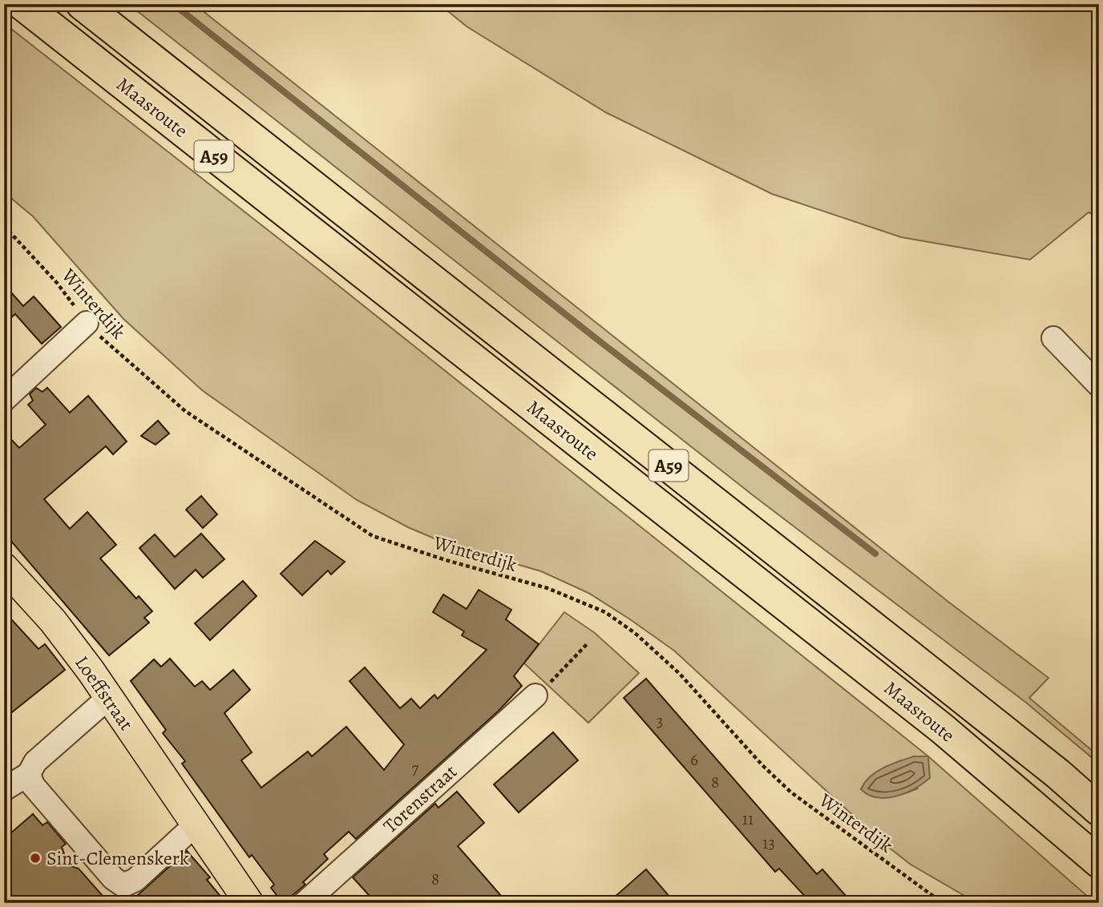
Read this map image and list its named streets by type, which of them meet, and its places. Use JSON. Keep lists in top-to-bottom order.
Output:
{
  "streets": {
    "highway": ["Maasroute", "A59"],
    "main road": ["Loeffstraat"],
    "street": ["Torenstraat"],
    "path": ["Winterdijk"]
  },
  "crossings": [
    ["Maasroute", "A59"]
  ],
  "places": ["Sint-Clemenskerk"],
  "house_numbers": [
    "3",
    "6",
    "7",
    "8",
    "11",
    "13",
    "8"
  ]
}
